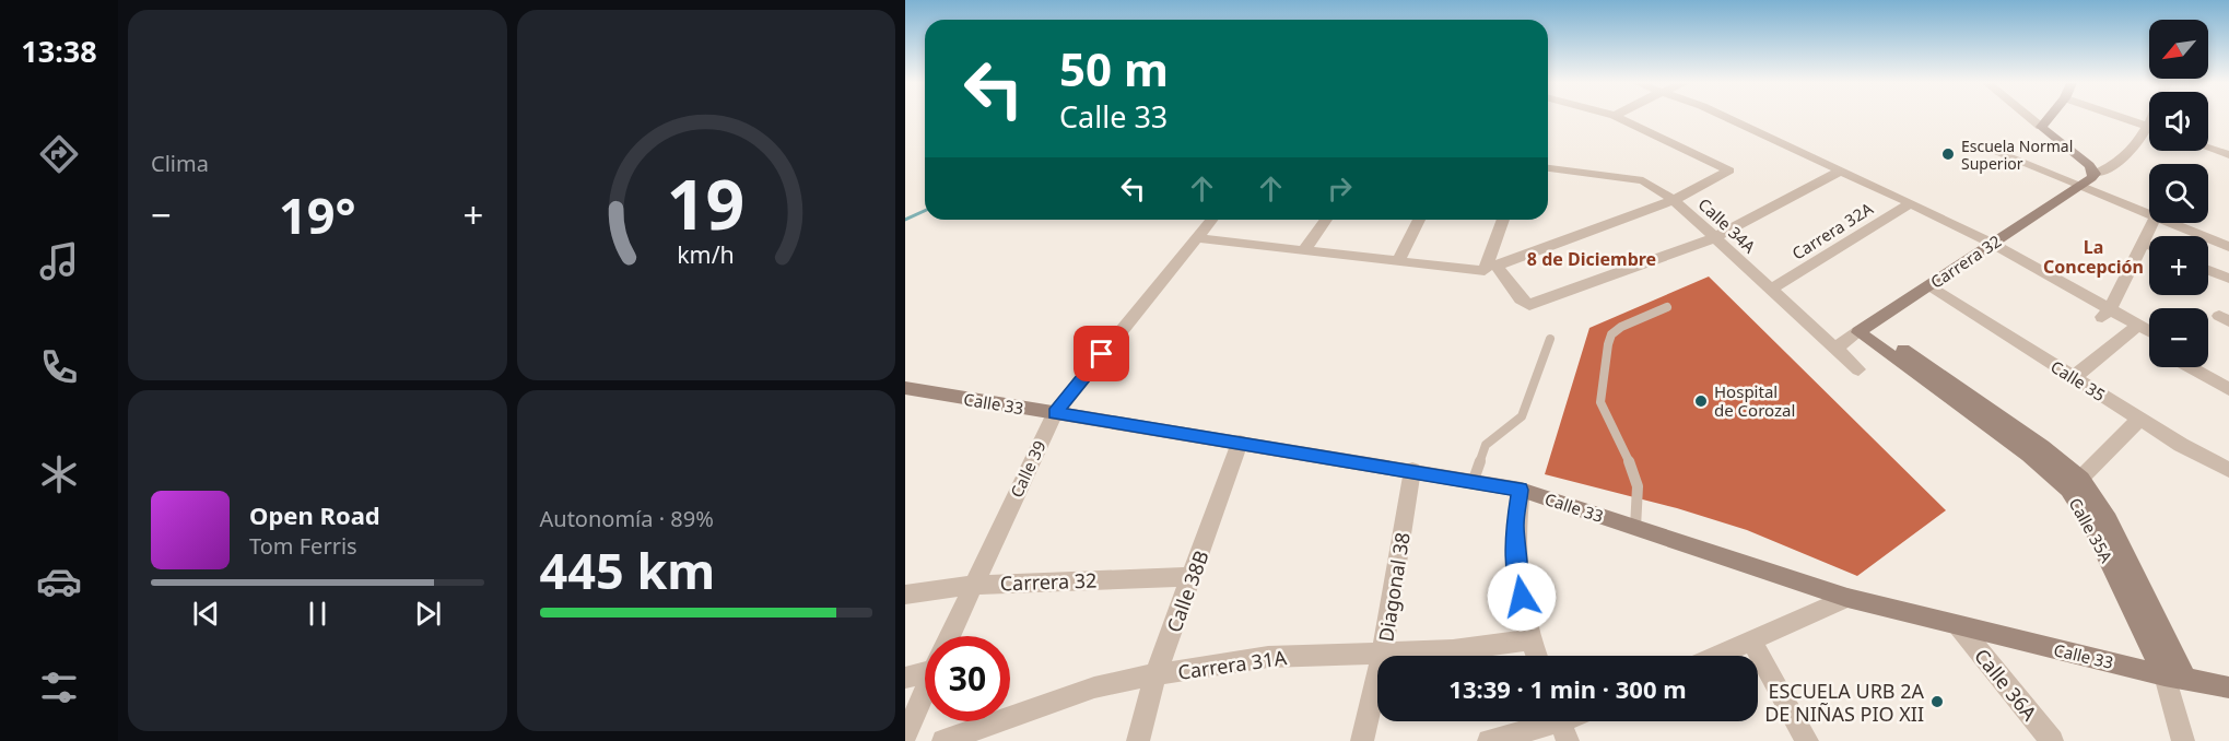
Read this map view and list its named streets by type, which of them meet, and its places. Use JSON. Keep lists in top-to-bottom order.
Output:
{
  "streets": {
    "street": [
      "Calle 34A",
      "Carrera 32A",
      "Carrera 32",
      "Calle 35",
      "Calle 33",
      "Calle 39",
      "Calle 35A",
      "Diagonal 38",
      "Calle 38B",
      "Carrera 31A",
      "Calle 36A"
    ]
  },
  "crossings": [
    ["Calle 34A", "Carrera 32A"],
    ["Calle 34A", "Carrera 32"],
    ["Carrera 32", "Calle 35"],
    ["Carrera 32", "Calle 39"],
    ["Carrera 32", "Calle 35A"],
    ["Carrera 32", "Calle 38B"],
    ["Calle 33", "Calle 39"],
    ["Calle 33", "Calle 35A"],
    ["Calle 33", "Diagonal 38"],
    ["Calle 33", "Calle 38B"],
    ["Calle 33", "Calle 36A"],
    ["Diagonal 38", "Carrera 31A"],
    ["Calle 38B", "Carrera 31A"]
  ],
  "districts": ["La Concepción", "8 de Diciembre"],
  "places": ["Escuela Normal Superior", "Hospital de Corozal", "ESCUELA URB 2A DE NIÑAS PIO XII"],
  "north": "bottom left",
  "page": {
    "tabs": "13:38",
    "tile": [
      "Clima",
      ["Autonomía · 89%", "445 km"]
    ],
    "map_buttons": ["+", "−"],
    "turn": ["50 m", "Calle 33"],
    "heat": ["−", "19°", "+"],
    "song": ["Open Road", "Tom Ferris"],
    "limit": "30",
    "trip": "13:39 · 1 min · 300 m",
    "gauge": ["19", "km/h"]
  }
}
